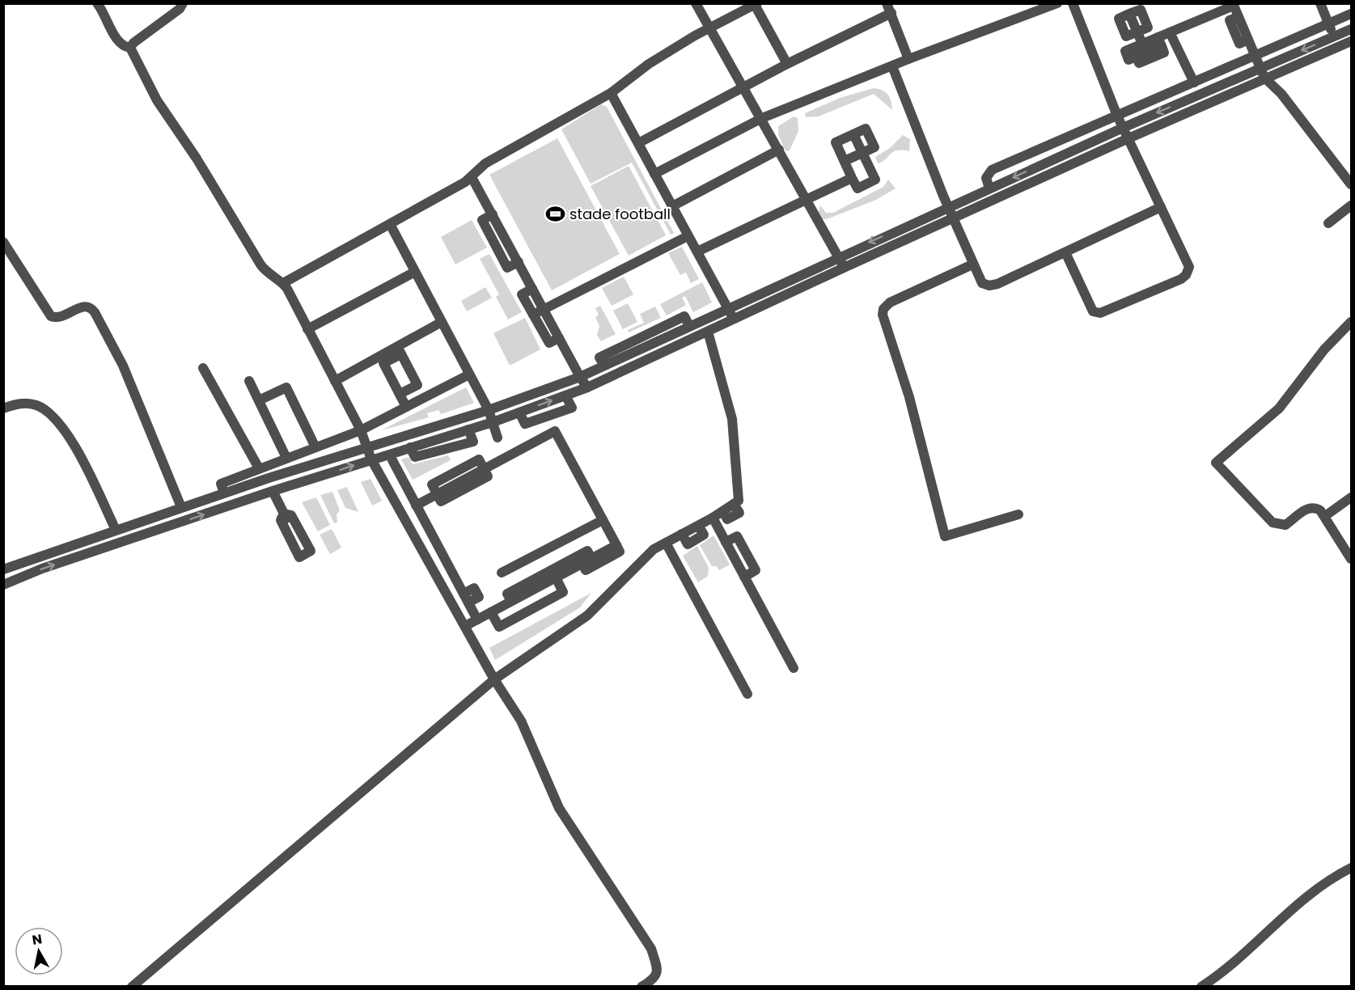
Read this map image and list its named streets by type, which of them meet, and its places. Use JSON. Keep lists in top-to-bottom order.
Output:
{
  "places": {
    "sports": ["stade football"]
  },
  "north": "top"
}
